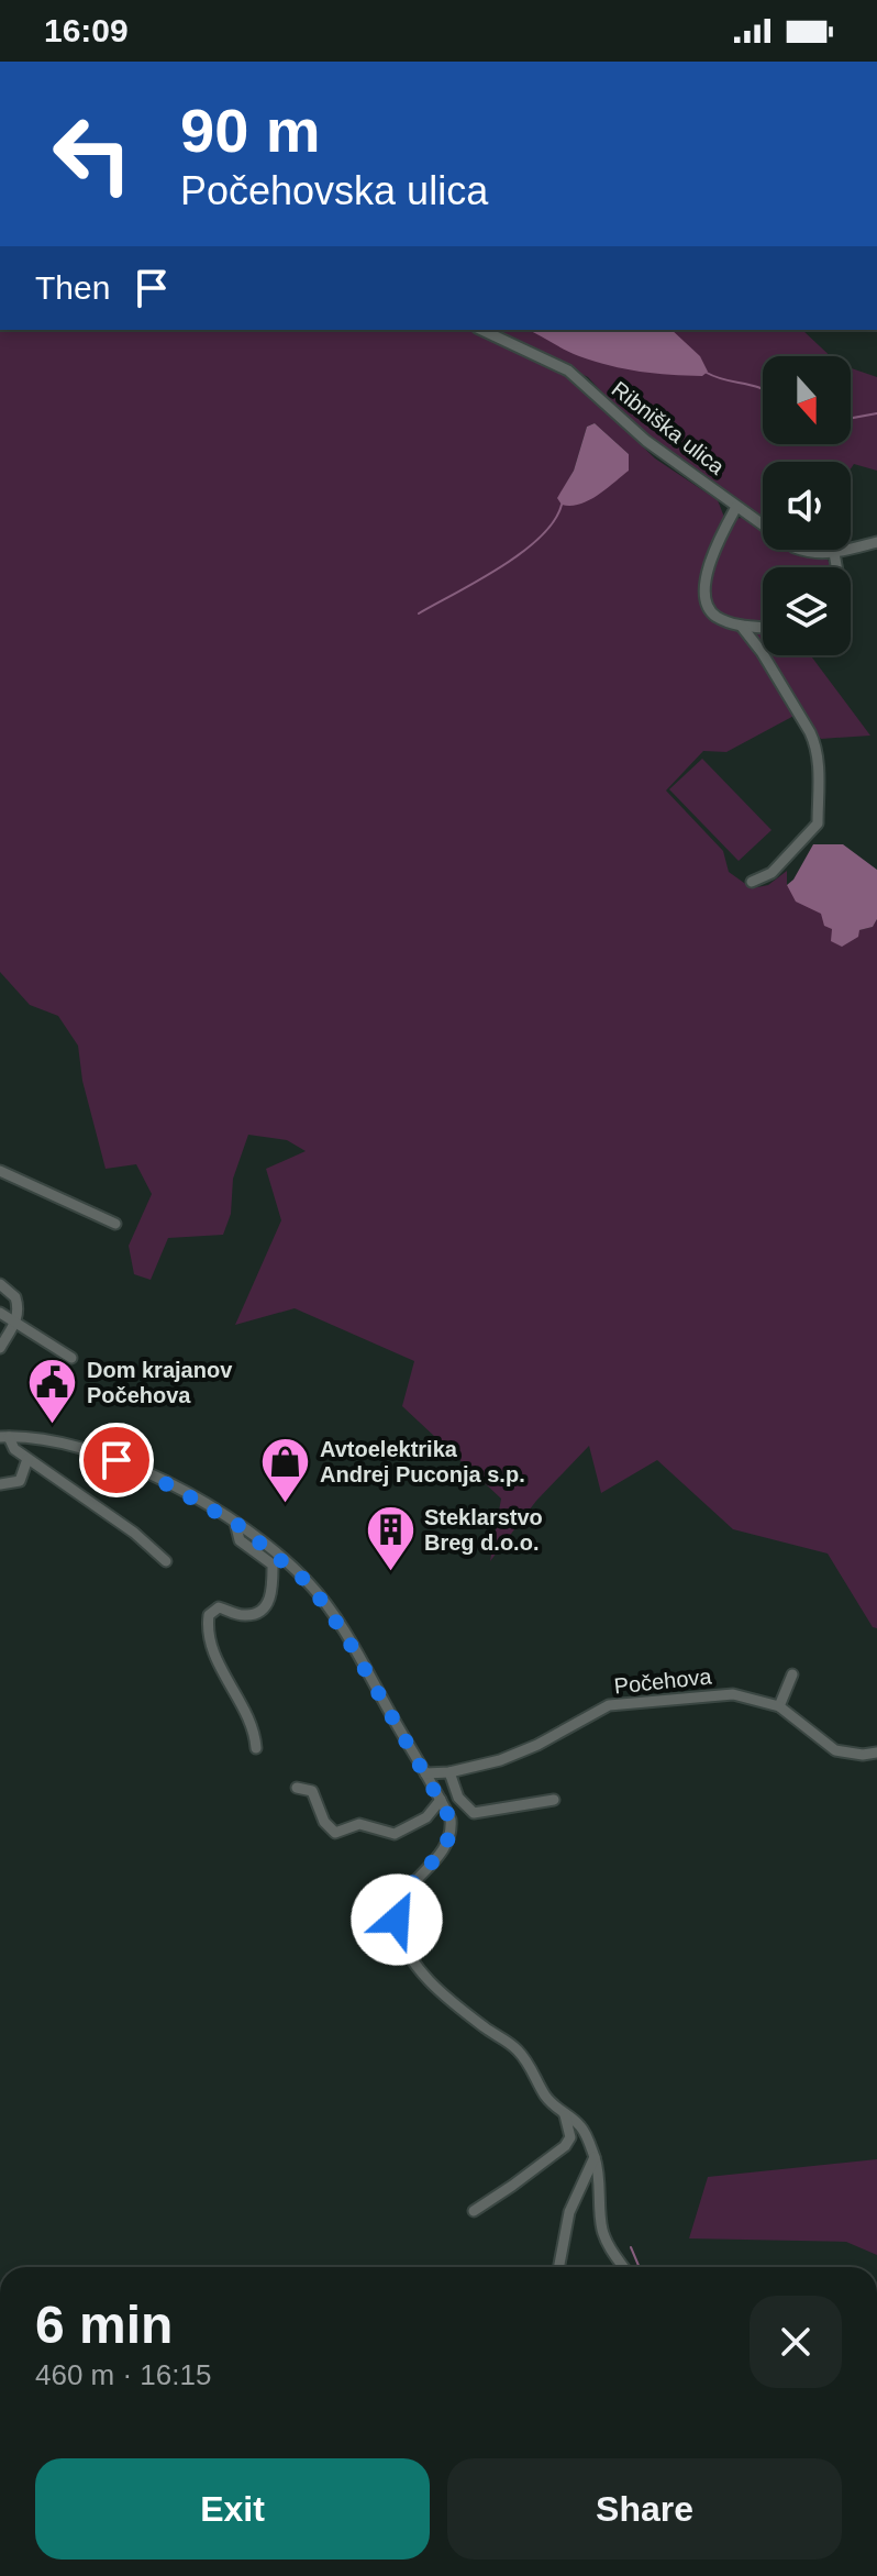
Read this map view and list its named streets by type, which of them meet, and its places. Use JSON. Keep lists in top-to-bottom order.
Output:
{
  "streets": {
    "street": ["Ribniška ulica", "Počehova"]
  },
  "places": {
    "public building": ["Dom krajanov Počehova"],
    "shop": ["Avtoelektrika Andrej Puconja s.p."],
    "building": ["Steklarstvo Breg d.o.o."]
  },
  "north": "bottom",
  "page": {
    "status": "16:09",
    "turn": ["90 m", "Počehovska ulica"],
    "then": "Then",
    "heading": ["6 min", "460 m · 16:15"],
    "buttons": ["Exit", "Share"]
  }
}
